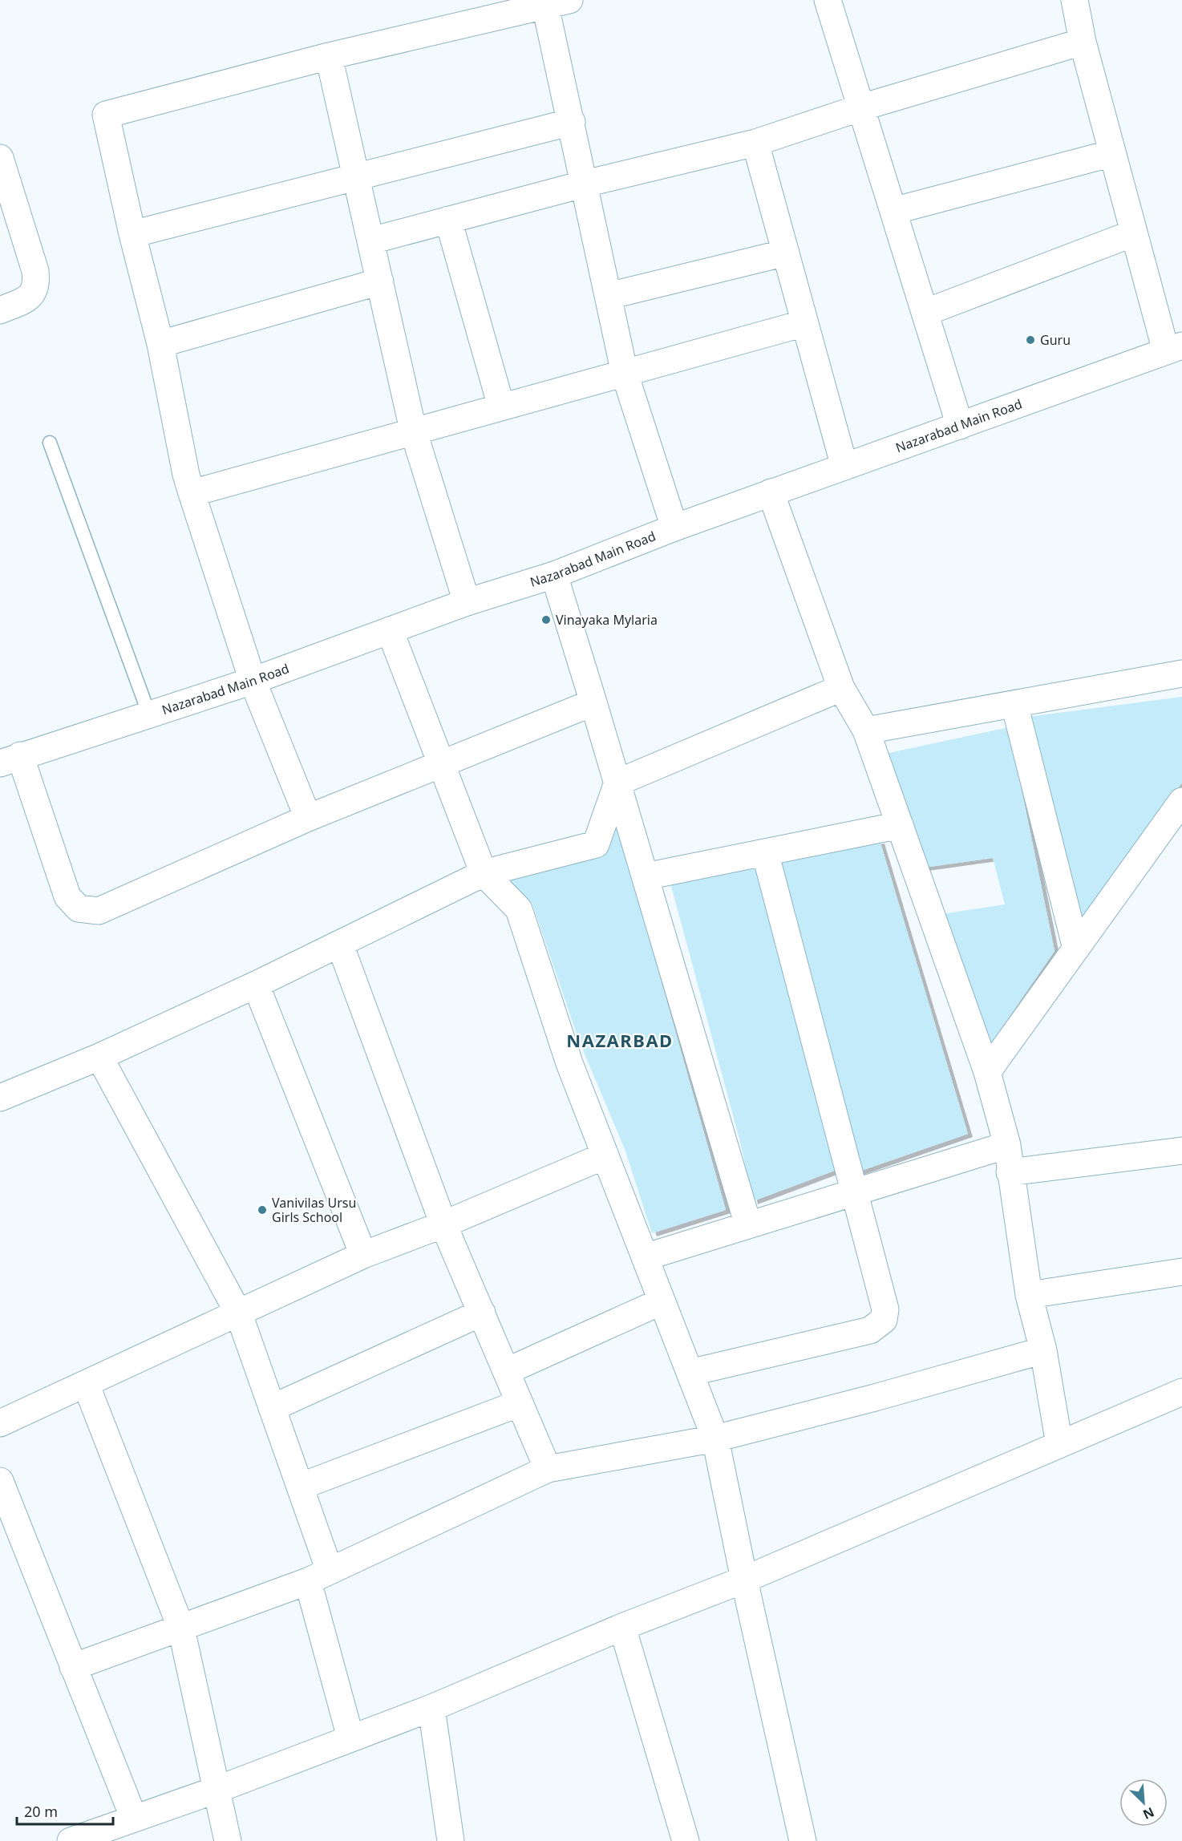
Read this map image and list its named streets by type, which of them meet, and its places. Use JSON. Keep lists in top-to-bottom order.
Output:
{
  "streets": {
    "street": ["Nazarabad Main Road"]
  },
  "districts": ["NAZARBAD"],
  "places": ["Guru", "Vinayaka Mylaria", "Vanivilas Ursu Girls School"],
  "scale_bar": "20 m",
  "north": "bottom right"
}
